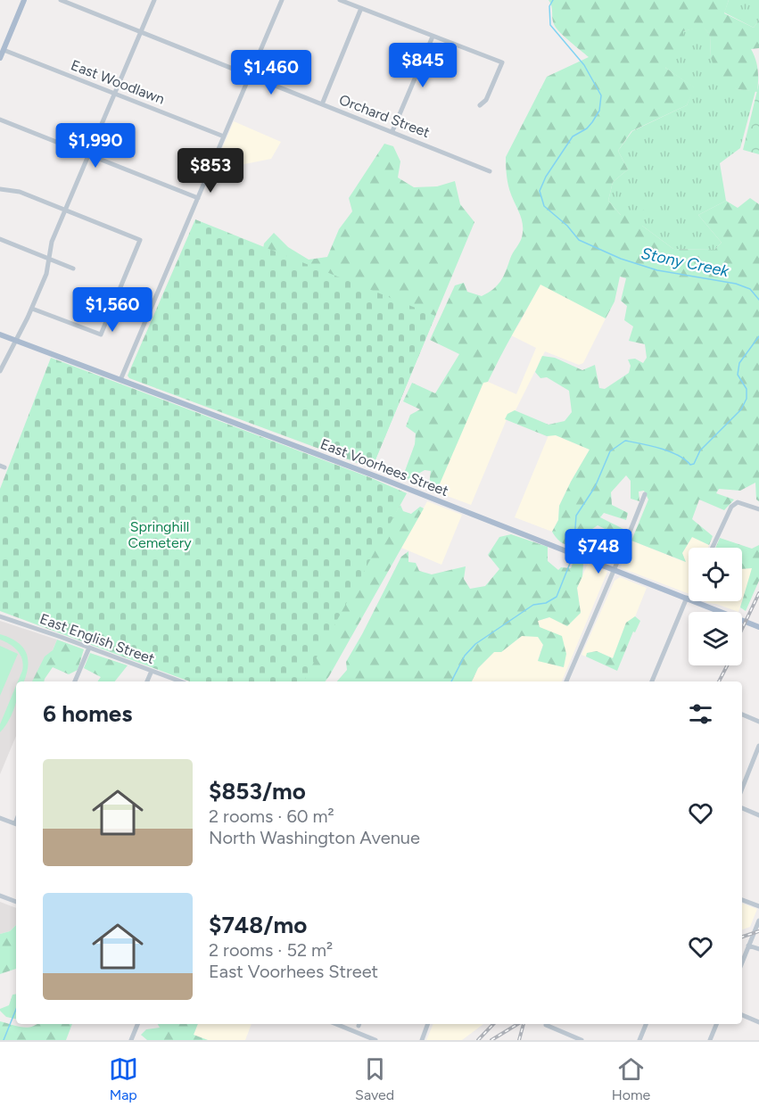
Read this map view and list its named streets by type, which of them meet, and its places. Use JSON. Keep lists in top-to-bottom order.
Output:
{
  "streets": {
    "main road": ["East Voorhees Street"],
    "street": ["East Woodlawn", "Orchard Street", "East English Street"]
  },
  "water": ["Stony Creek"],
  "parks": ["Springhill Cemetery"],
  "page": {
    "price": [
      "$845",
      "$1,460",
      "$1,990",
      "$853",
      "$1,560",
      "$748"
    ],
    "heading": "6 homes",
    "list": [
      {
        "name": "$853/mo",
        "note": "2 rooms · 60 m² · North Washington Avenue"
      },
      {
        "name": "$748/mo",
        "note": "2 rooms · 52 m² · East Voorhees Street"
      }
    ],
    "tabs": ["Map", "Saved", "Home"]
  }
}
